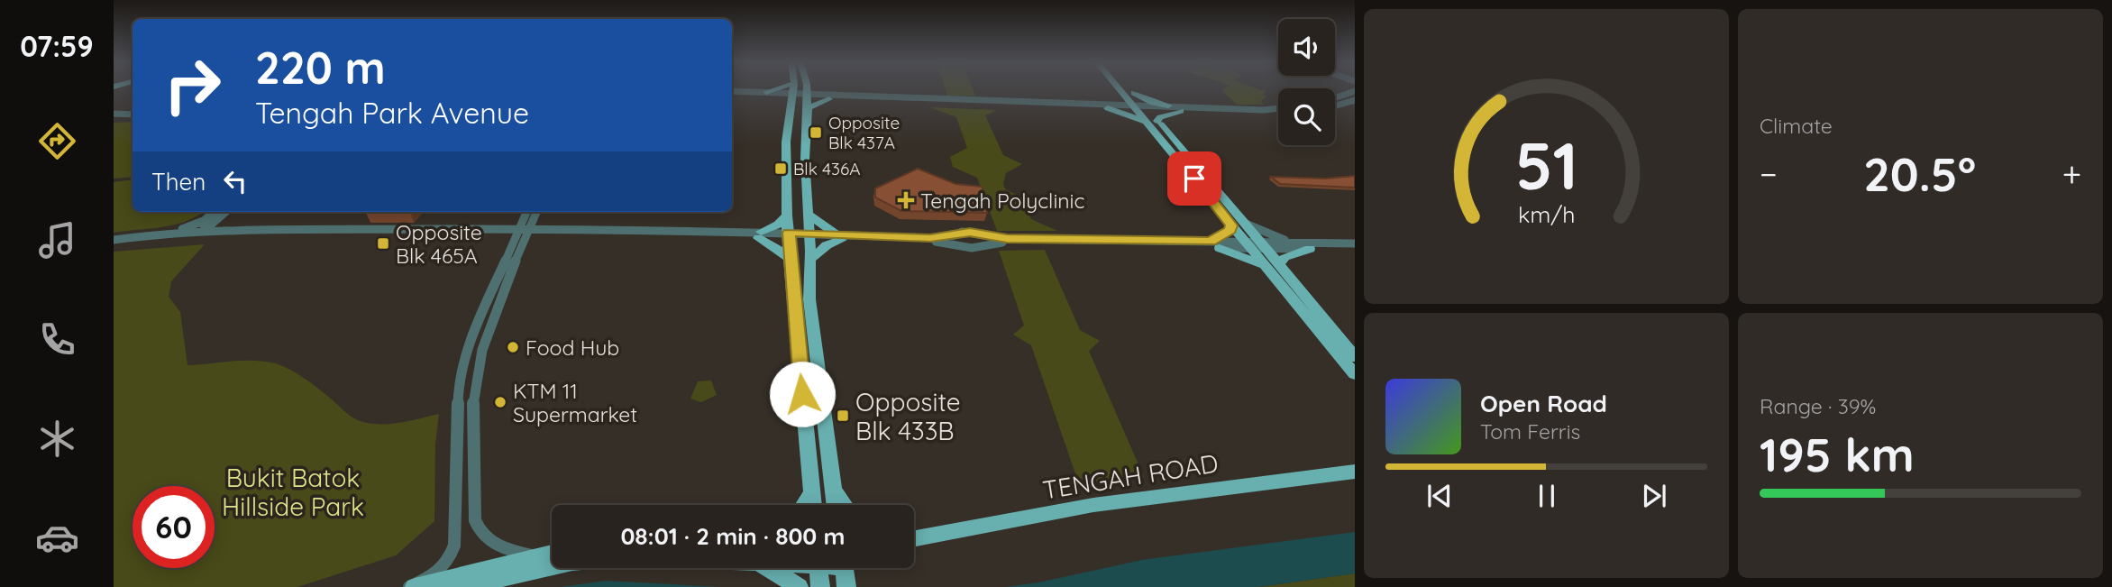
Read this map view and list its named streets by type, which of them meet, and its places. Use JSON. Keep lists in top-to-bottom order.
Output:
{
  "streets": {
    "main road": ["TENGAH ROAD"]
  },
  "parks": ["Bukit Batok Hillside Park"],
  "places": {
    "transit": [
      "Opposite Blk 437A",
      "Blk 436A",
      "Opposite Blk 465A",
      "Opposite Blk 433B"
    ],
    "health": ["Tengah Polyclinic"],
    "other": ["Food Hub", "KTM 11 Supermarket"]
  },
  "page": {
    "tabs": "07:59",
    "tile": [
      "Climate",
      ["Range · 39%", "195 km"]
    ],
    "turn": ["220 m", "Tengah Park Avenue"],
    "heat": ["−", "20.5°", "+"],
    "then": "Then",
    "song": ["Open Road", "Tom Ferris"],
    "limit": "60",
    "trip": "08:01 · 2 min · 800 m",
    "gauge": ["51", "km/h"]
  }
}
